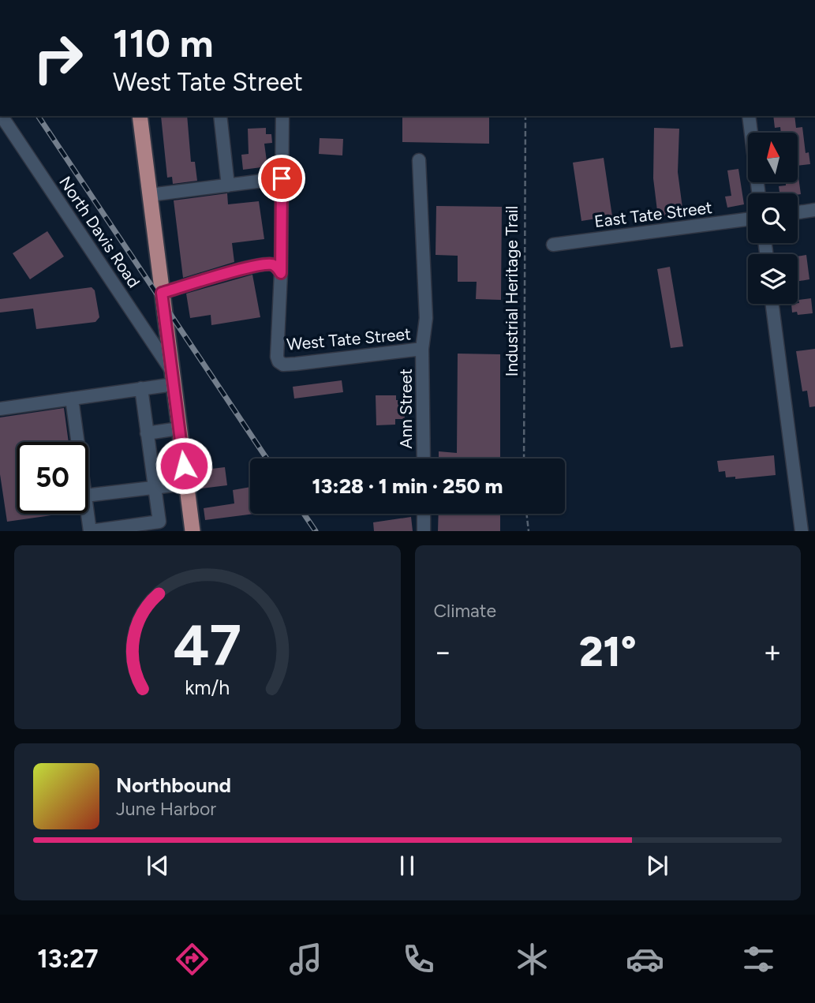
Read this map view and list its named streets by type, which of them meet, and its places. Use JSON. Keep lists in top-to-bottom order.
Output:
{
  "streets": {
    "street": [
      "East Tate Street",
      "North Davis Road",
      "West Tate Street",
      "Ann Street"
    ],
    "path": ["Industrial Heritage Trail"]
  },
  "crossings": [
    ["West Tate Street", "Ann Street"]
  ],
  "north": "top",
  "page": {
    "turn": ["110 m", "West Tate Street"],
    "limit": "50",
    "trip": "13:28 · 1 min · 250 m",
    "tile": "Climate",
    "heat": ["−", "21°", "+"],
    "song": ["Northbound", "June Harbor"],
    "tabs": "13:27",
    "gauge": ["47", "km/h"]
  }
}
